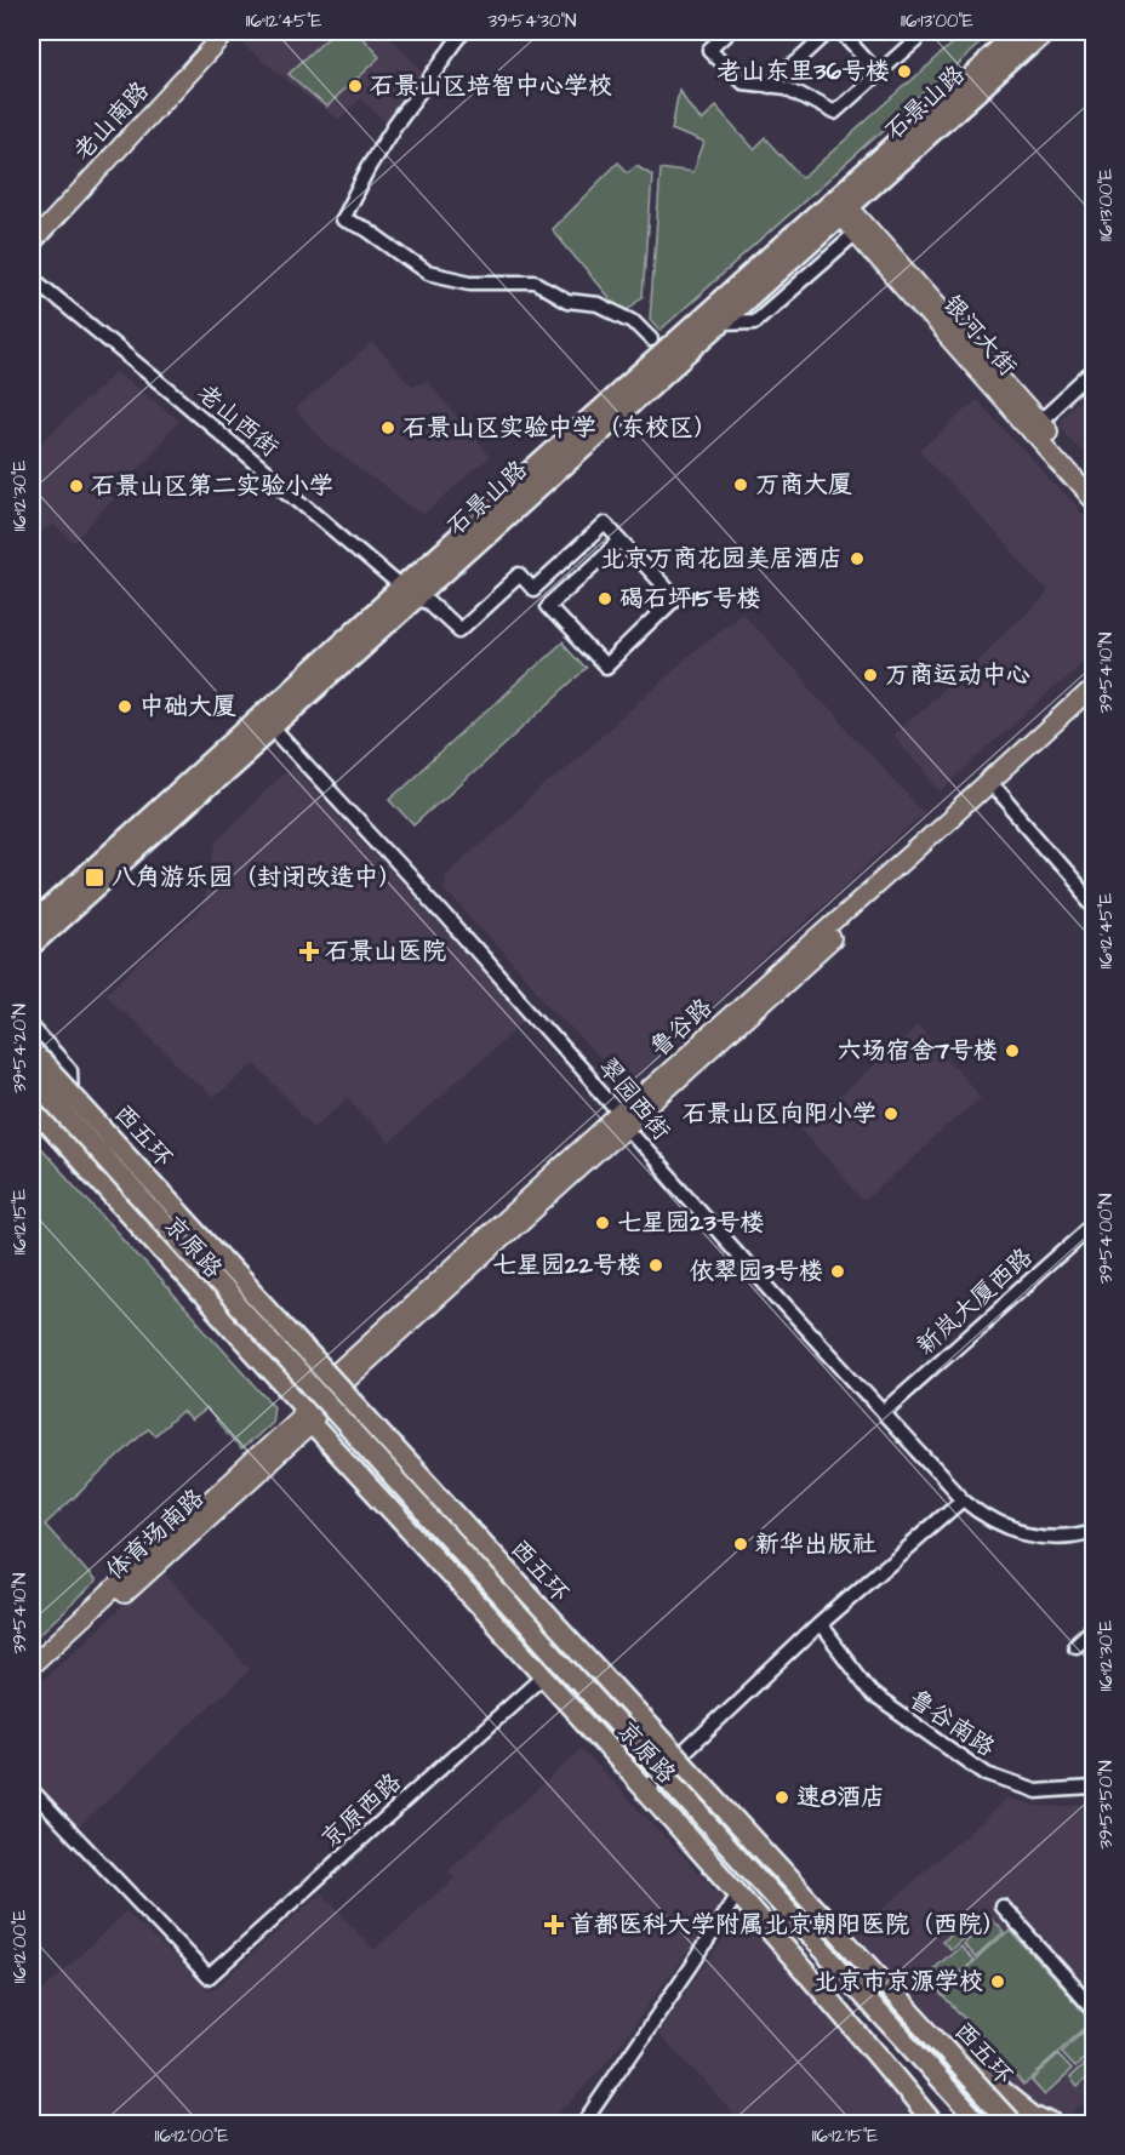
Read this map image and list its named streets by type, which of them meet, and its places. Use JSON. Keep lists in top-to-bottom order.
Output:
{
  "streets": {
    "highway": ["石景山路", "西五环", "京原路"],
    "main road": [
      "老山南路",
      "银河大街",
      "鲁谷路",
      "体育场南路"
    ],
    "street": [
      "老山西街",
      "翠园西街",
      "新岚大厦西路",
      "鲁谷南路",
      "京原西路"
    ]
  },
  "crossings": [
    ["石景山路", "银河大街"],
    ["石景山路", "老山西街"],
    ["石景山路", "翠园西街"],
    ["鲁谷路", "翠园西街"],
    ["鲁谷路", "京原路"],
    ["鲁谷路", "体育场南路"],
    ["翠园西街", "新岚大厦西路"],
    ["京原路", "体育场南路"],
    ["京原路", "京原西路"]
  ],
  "places": {
    "other": [
      "老山东里36号楼",
      "石景山区培智中心学校",
      "石景山区实验中学（东校区）",
      "万商大厦",
      "石景山区第二实验小学",
      "北京万商花园美居酒店",
      "碣石坪15号楼",
      "万商运动中心",
      "中础大厦",
      "六场宿舍7号楼",
      "石景山区向阳小学",
      "七星园23号楼",
      "七星园22号楼",
      "依翠园3号楼",
      "新华出版社",
      "速8酒店",
      "北京市京源学校"
    ],
    "transit": ["八角游乐园（封闭改造中）"],
    "health": ["石景山医院", "首都医科大学附属北京朝阳医院（西院）"]
  },
  "coordinates": [
    "116°12'45\"E",
    "39°54'30\"N",
    "116°13'00\"E",
    "116°12'30\"E",
    "39°54'10\"N",
    "39°54'20\"N",
    "116°12'15\"E",
    "39°54'00\"N",
    "39°53'50\"N",
    "116°12'00\"E"
  ]
}
